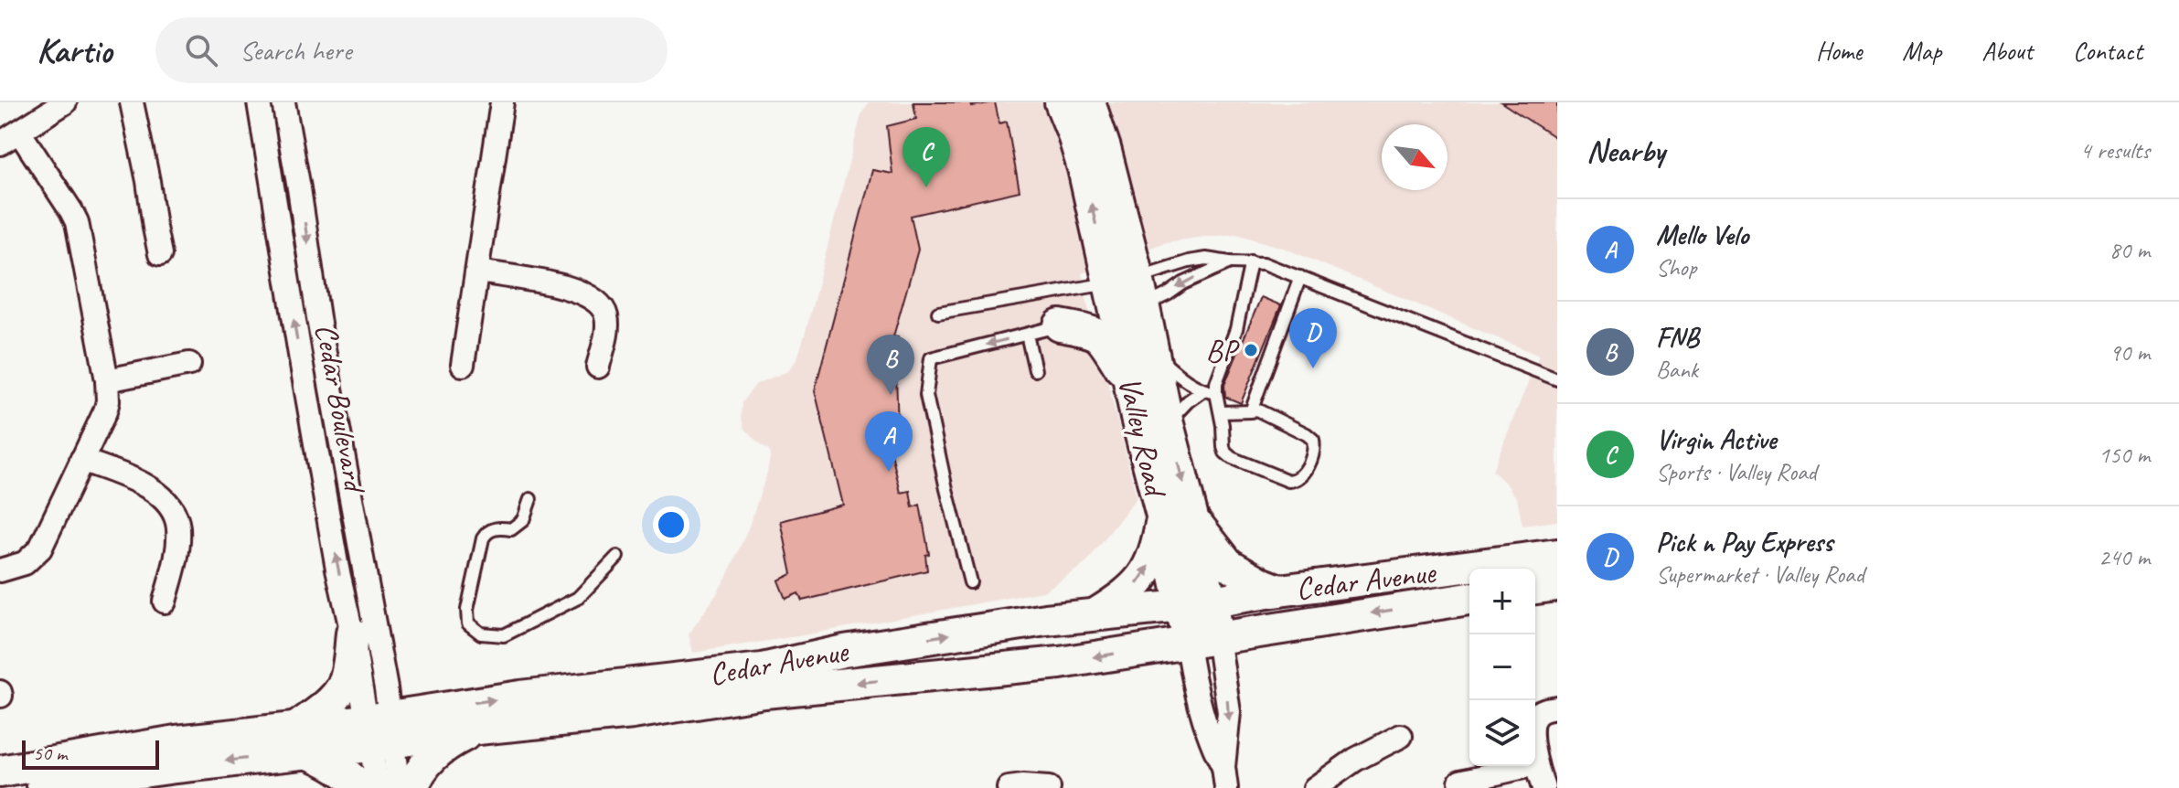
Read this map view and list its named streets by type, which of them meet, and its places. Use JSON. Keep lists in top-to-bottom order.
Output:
{
  "streets": {
    "main road": ["Valley Road", "Cedar Avenue"],
    "street": ["Cedar Boulevard"]
  },
  "crossings": [
    ["Cedar Boulevard", "Cedar Avenue"],
    ["Valley Road", "Cedar Avenue"]
  ],
  "places": ["BP"],
  "scale_bar": "50 m",
  "north": "bottom right",
  "page": {
    "header": "Kartio",
    "search": "Search here",
    "nav": [
      "Home",
      "Map",
      "About",
      "Contact"
    ],
    "heading": ["Nearby", "4 results"],
    "pins": [
      "C",
      "D",
      "B",
      "A"
    ],
    "list": [
      {
        "mark": "A",
        "name": "Mello Velo",
        "note": "Shop",
        "value": "80 m"
      },
      {
        "mark": "B",
        "name": "FNB",
        "note": "Bank",
        "value": "90 m"
      },
      {
        "mark": "C",
        "name": "Virgin Active",
        "note": "Sports · Valley Road",
        "value": "150 m"
      },
      {
        "mark": "D",
        "name": "Pick n Pay Express",
        "note": "Supermarket · Valley Road",
        "value": "240 m"
      }
    ],
    "map_buttons": ["+", "−"],
    "scale": "50 m"
  }
}
